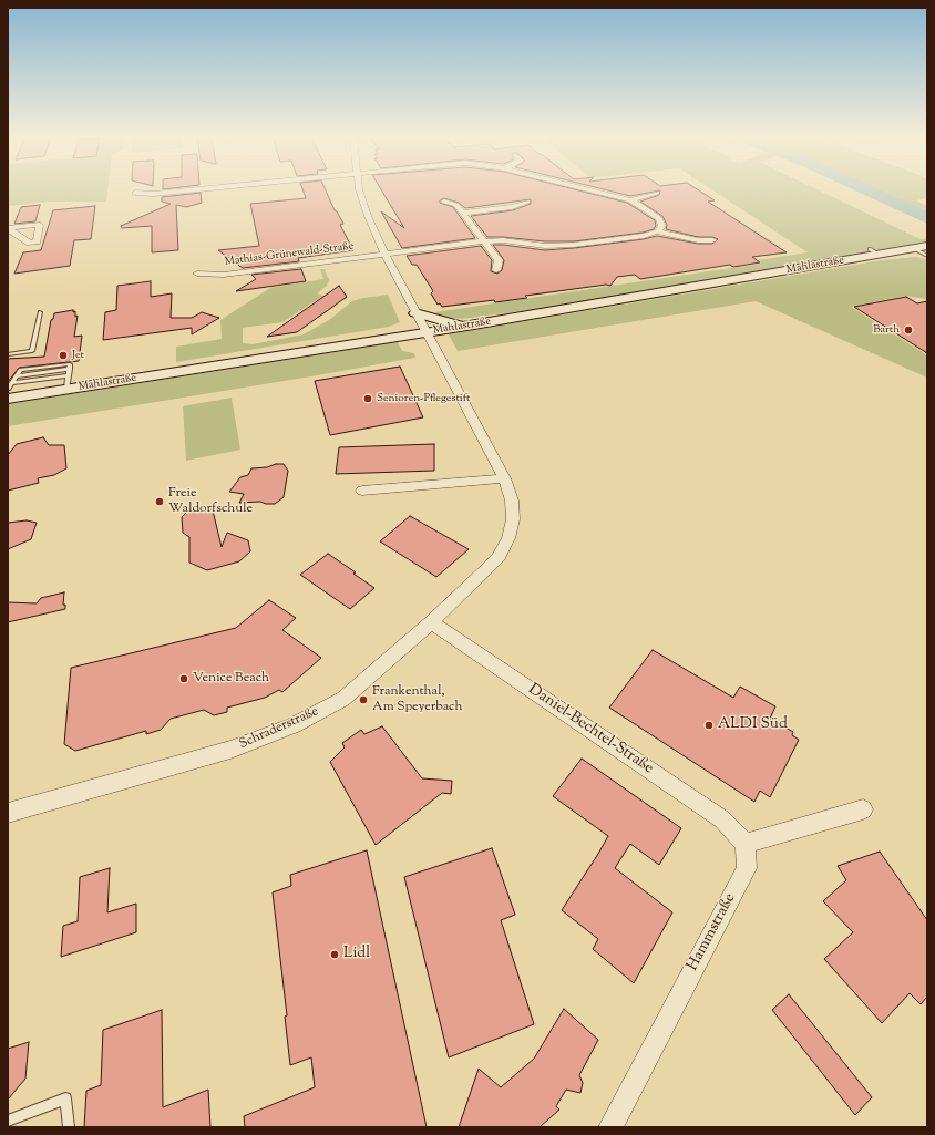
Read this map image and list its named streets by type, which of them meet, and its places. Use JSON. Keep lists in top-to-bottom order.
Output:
{
  "streets": {
    "street": [
      "Mathias-Grünewald-Straße",
      "Mahlastraße",
      "Schraderstraße",
      "Daniel-Bechtel-Straße",
      "Hammstraße"
    ]
  },
  "crossings": [
    ["Mathias-Grünewald-Straße", "Schraderstraße"],
    ["Mahlastraße", "Schraderstraße"],
    ["Schraderstraße", "Daniel-Bechtel-Straße"],
    ["Daniel-Bechtel-Straße", "Hammstraße"]
  ],
  "places": [
    "Barth",
    "Jet",
    "Senioren-Pflegestift",
    "Freie Waldorfschule",
    "Venice Beach",
    "Frankenthal, Am Speyerbach",
    "ALDI Süd",
    "Lidl"
  ]
}
